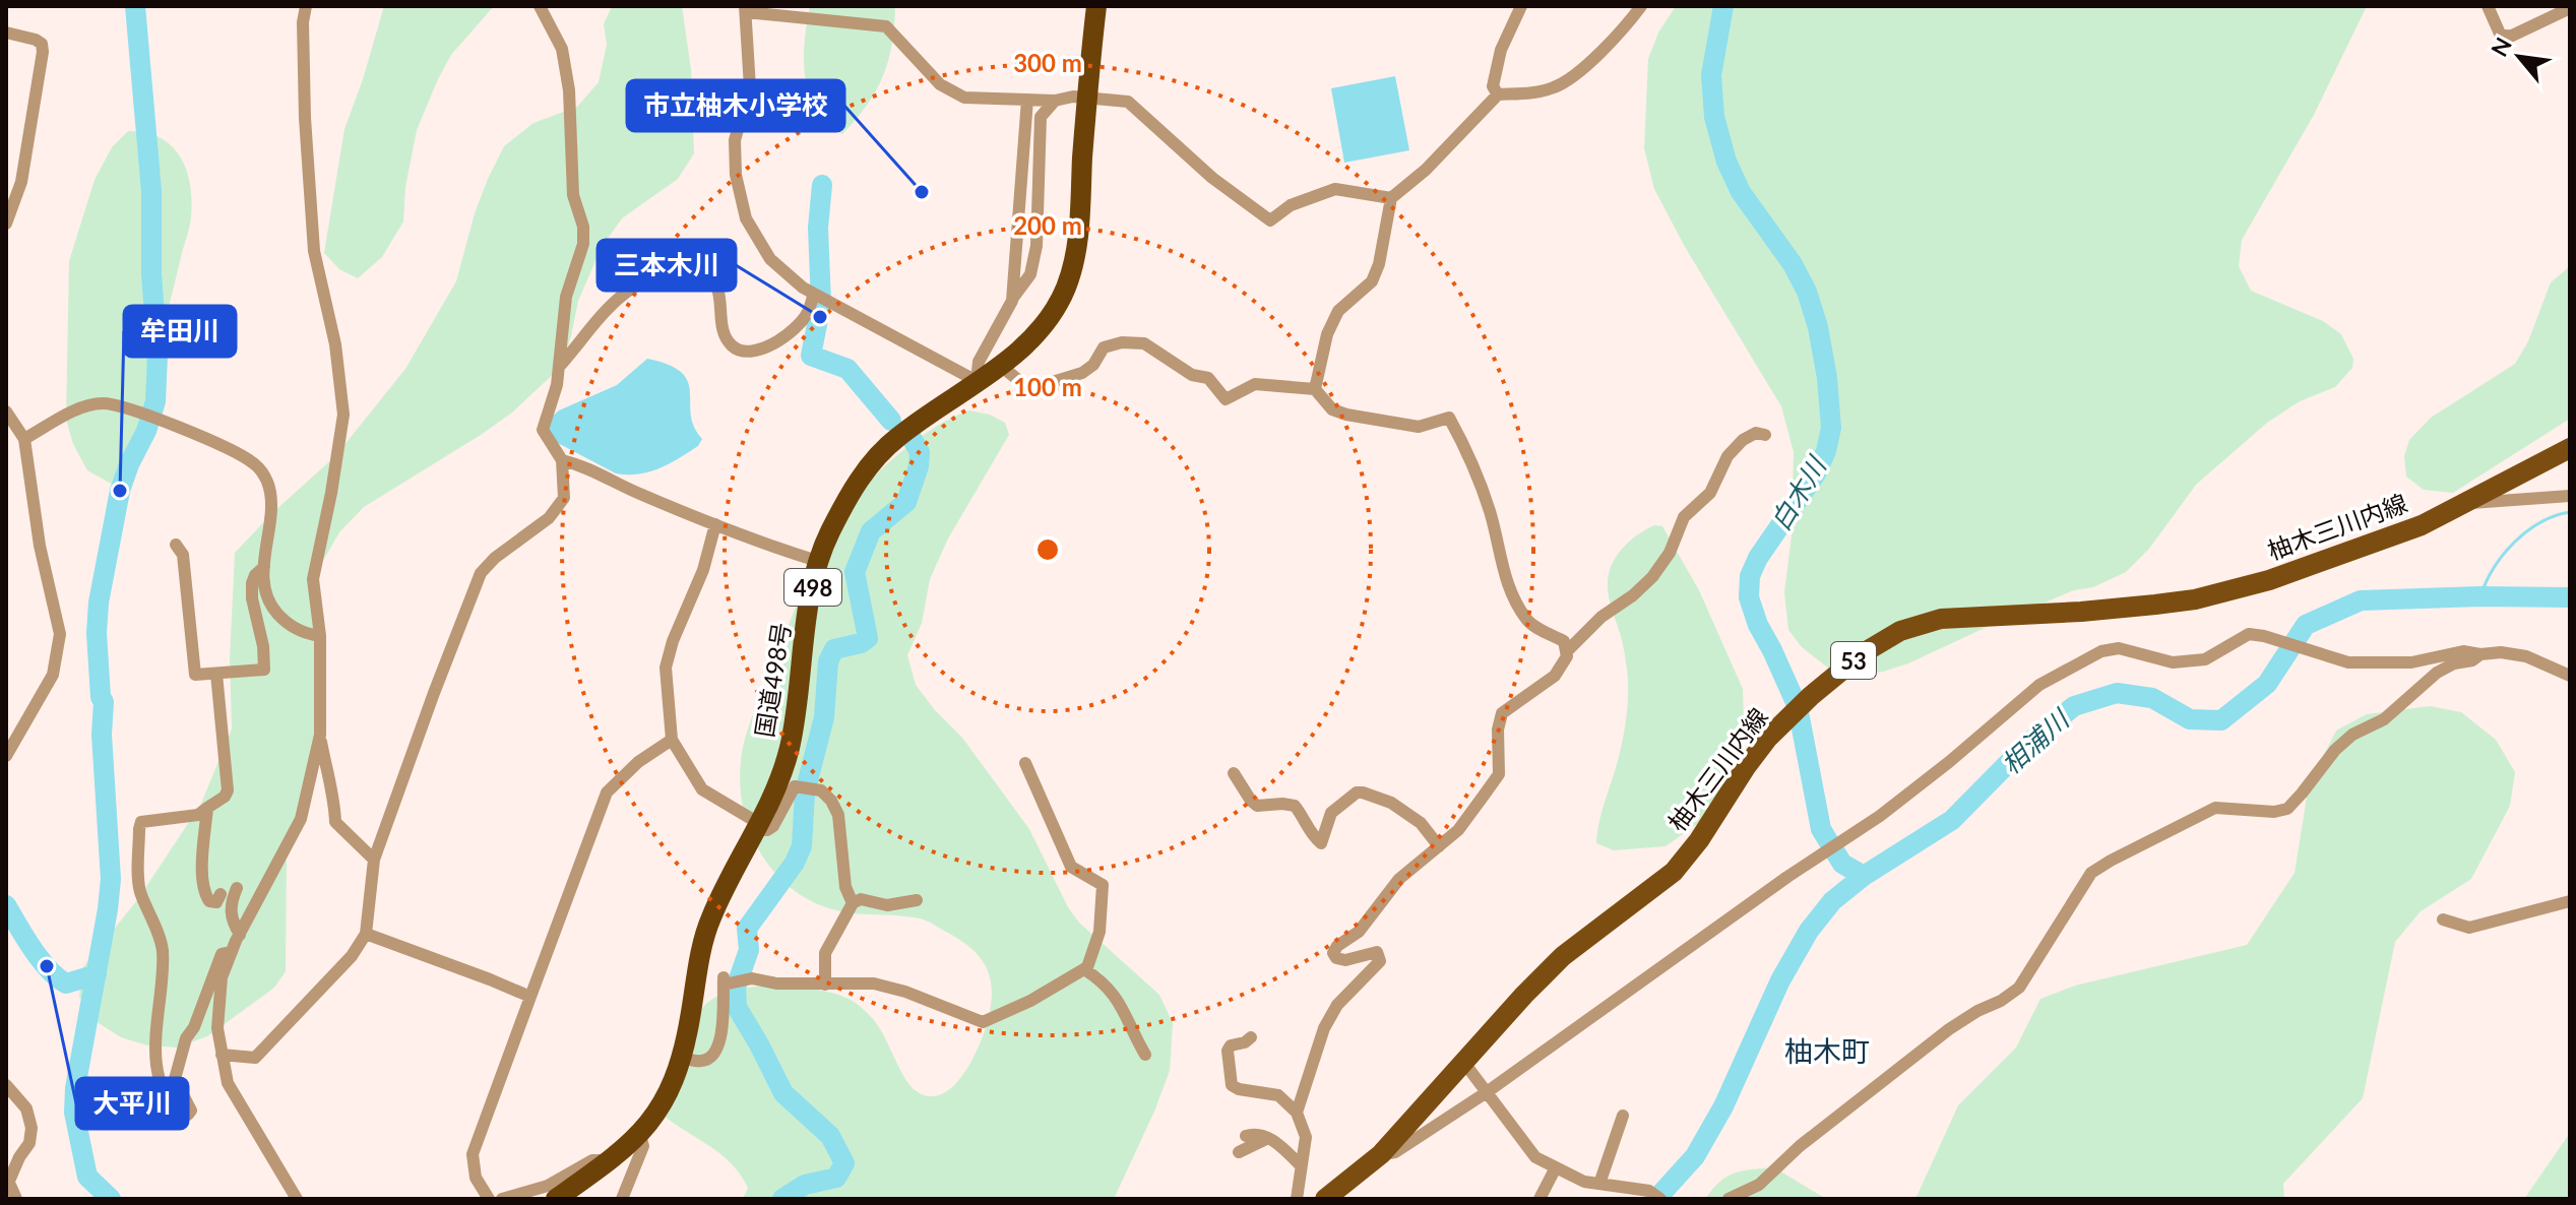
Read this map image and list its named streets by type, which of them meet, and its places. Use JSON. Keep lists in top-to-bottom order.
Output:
{
  "streets": {
    "highway": ["498", "国道498号"],
    "main road": ["柚木三川内線", "53"]
  },
  "districts": ["柚木町"],
  "water": ["白木川", "相浦川"],
  "places": [
    "市立柚木小学校",
    "三本木川",
    "牟田川",
    "大平川"
  ],
  "north": "top left",
  "rings": ["300 m", "200 m", "100 m"]
}
